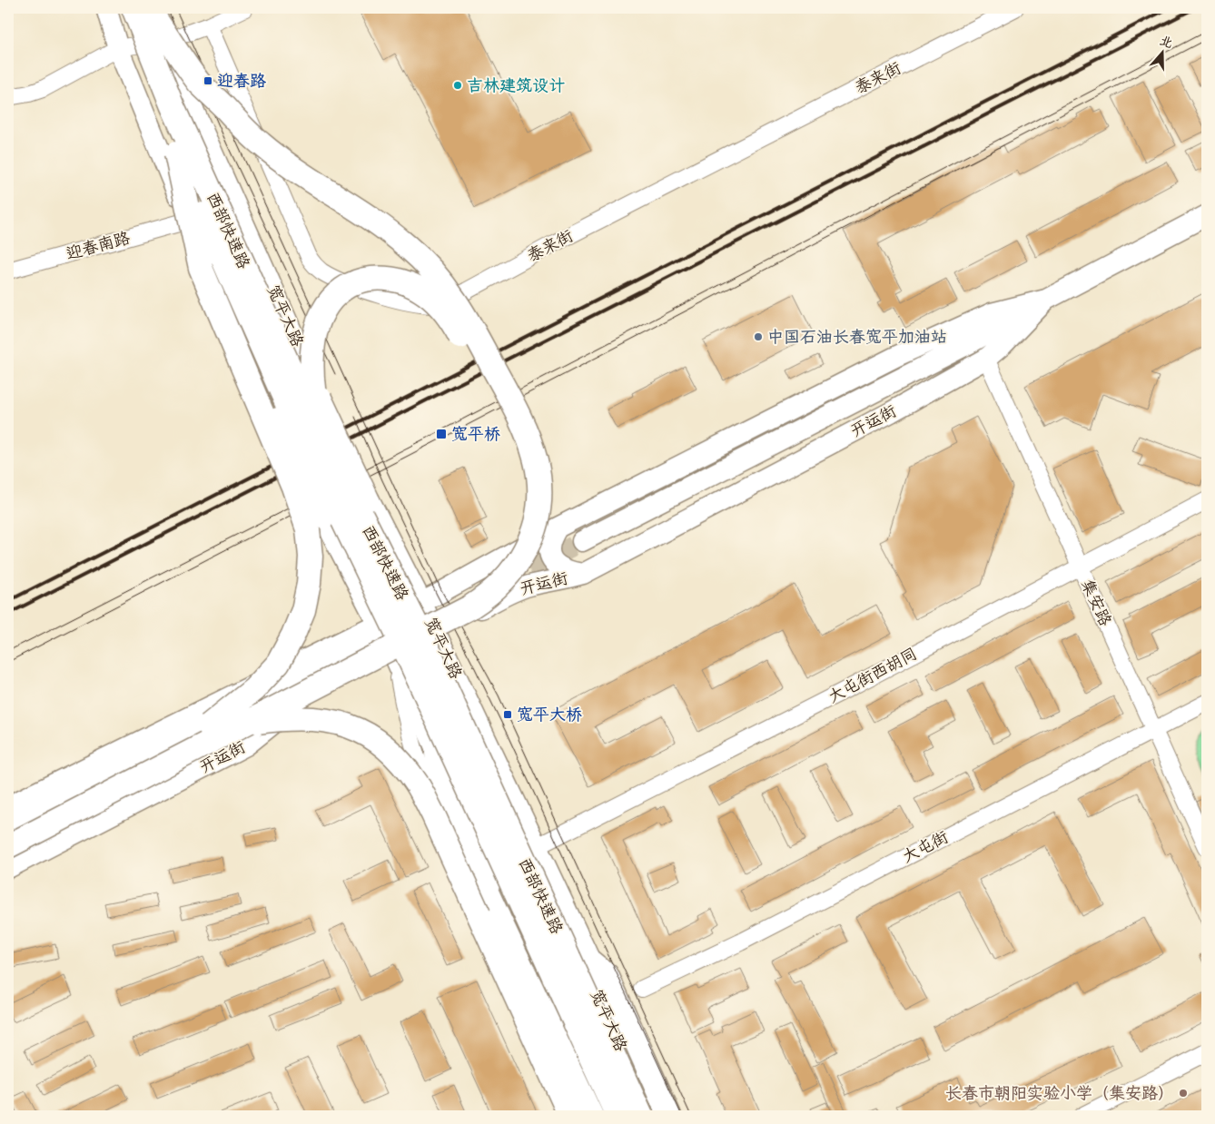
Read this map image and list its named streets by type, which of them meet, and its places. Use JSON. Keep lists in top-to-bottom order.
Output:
{
  "streets": {
    "highway": ["西部快速路"],
    "main road": ["宽平大路", "开运街"],
    "street": [
      "泰来街",
      "迎春南路",
      "集安路",
      "大屯街西胡同",
      "大屯街"
    ]
  },
  "crossings": [
    ["宽平大路", "开运街"],
    ["宽平大路", "大屯街西胡同"],
    ["开运街", "集安路"],
    ["集安路", "大屯街西胡同"],
    ["集安路", "大屯街"]
  ],
  "places": {
    "transit": ["迎春路", "宽平桥", "宽平大桥"],
    "other": ["吉林建筑设计", "中国石油长春宽平加油站", "长春市朝阳实验小学（集安路）"]
  },
  "north": "top"
}
